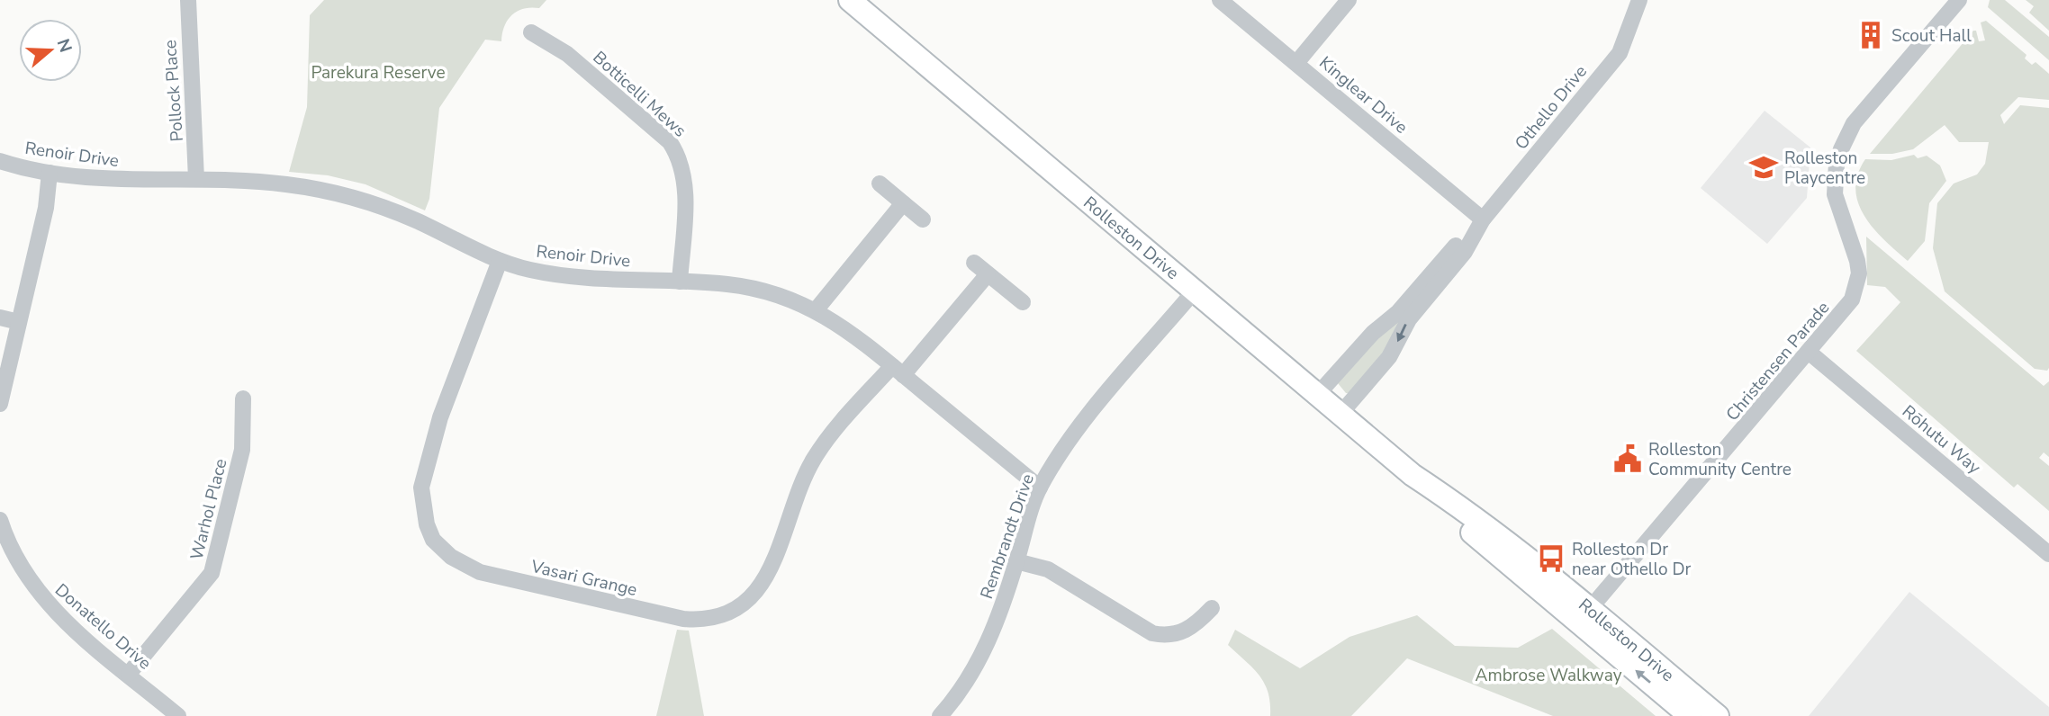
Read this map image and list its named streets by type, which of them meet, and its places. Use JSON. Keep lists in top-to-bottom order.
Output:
{
  "streets": {
    "main road": ["Rolleston Drive"],
    "street": [
      "Pollock Place",
      "Botticelli Mews",
      "Kinglear Drive",
      "Othello Drive",
      "Renoir Drive",
      "Christensen Parade",
      "Rōhutu Way",
      "Warhol Place",
      "Rembrandt Drive",
      "Vasari Grange",
      "Donatello Drive"
    ]
  },
  "crossings": [
    ["Pollock Place", "Renoir Drive"],
    ["Botticelli Mews", "Renoir Drive"],
    ["Kinglear Drive", "Othello Drive"],
    ["Othello Drive", "Rolleston Drive"],
    ["Renoir Drive", "Rembrandt Drive"],
    ["Renoir Drive", "Vasari Grange"],
    ["Rolleston Drive", "Christensen Parade"],
    ["Rolleston Drive", "Rembrandt Drive"],
    ["Christensen Parade", "Rōhutu Way"],
    ["Warhol Place", "Donatello Drive"]
  ],
  "parks": ["Parekura Reserve", "Ambrose Walkway"],
  "places": {
    "building": ["Scout Hall"],
    "school or university": ["Rolleston Playcentre"],
    "public building": ["Rolleston Community Centre"],
    "bus stop": ["Rolleston Dr near Othello Dr"]
  },
  "north": "right"
}
